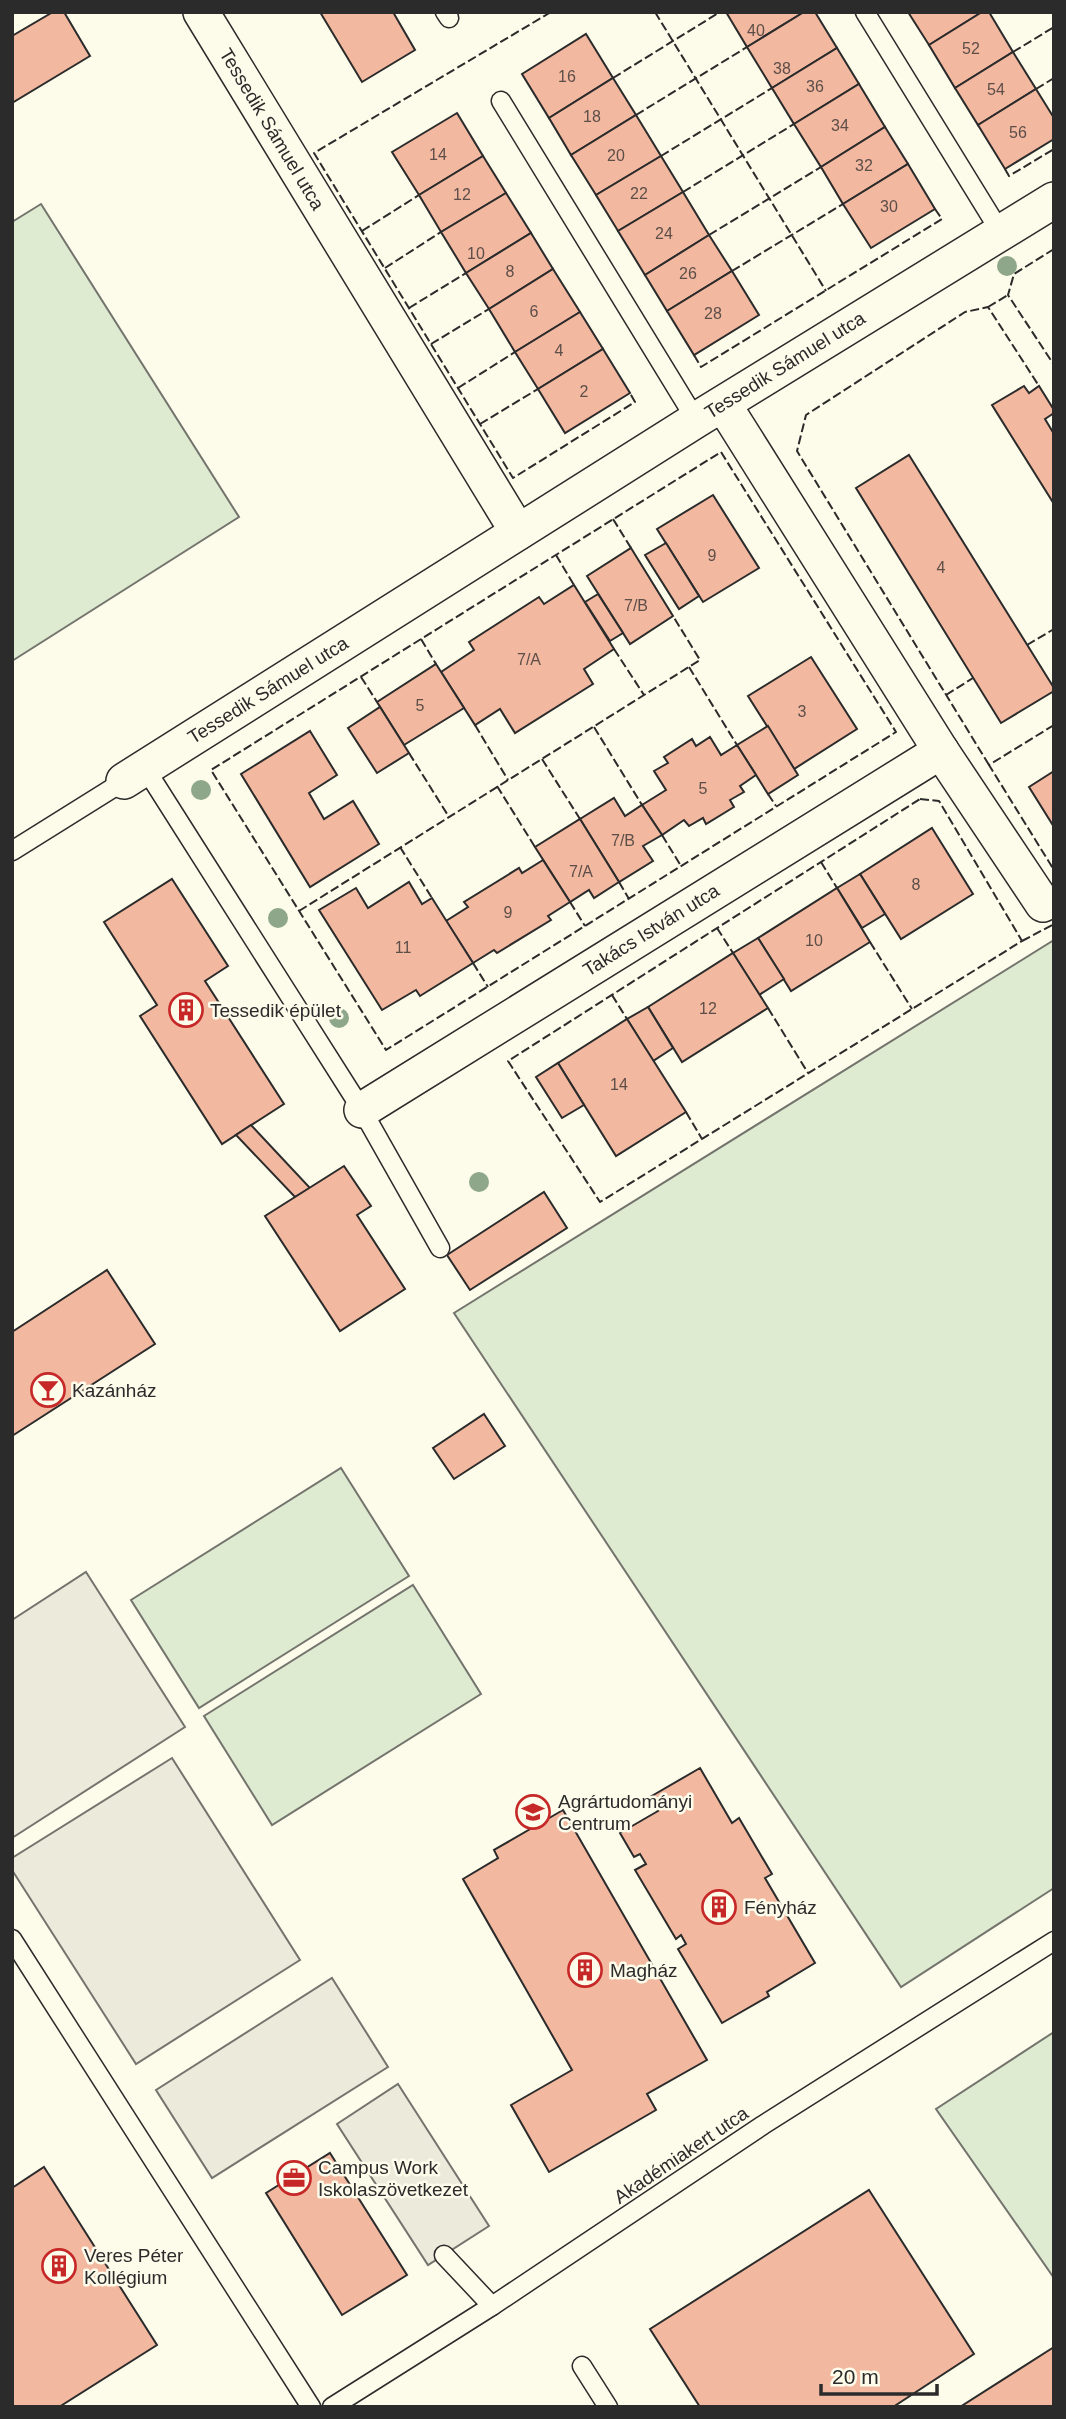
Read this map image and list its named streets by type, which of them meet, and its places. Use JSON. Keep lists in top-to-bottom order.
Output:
{
  "streets": {
    "street": ["Tessedik Sámuel utca", "Takács István utca"],
    "lane": ["Akadémiakert utca"]
  },
  "places": {
    "building": [
      "Tessedik épület",
      "Fényház",
      "Magház",
      "Veres Péter Kollégium"
    ],
    "bar": ["Kazánház"],
    "school or university": ["Agrártudományi Centrum"],
    "office": ["Campus Work Iskolaszövetkezet"]
  },
  "house_numbers": [
    "40",
    "52",
    "38",
    "16",
    "36",
    "54",
    "18",
    "34",
    "56",
    "14",
    "20",
    "32",
    "22",
    "12",
    "30",
    "24",
    "10",
    "8",
    "26",
    "6",
    "28",
    "4",
    "2",
    "9",
    "4",
    "7/B",
    "7/A",
    "5",
    "3",
    "5",
    "7/B",
    "7/A",
    "8",
    "9",
    "10",
    "11",
    "12",
    "14"
  ],
  "scale_bar": "20 m"
}
